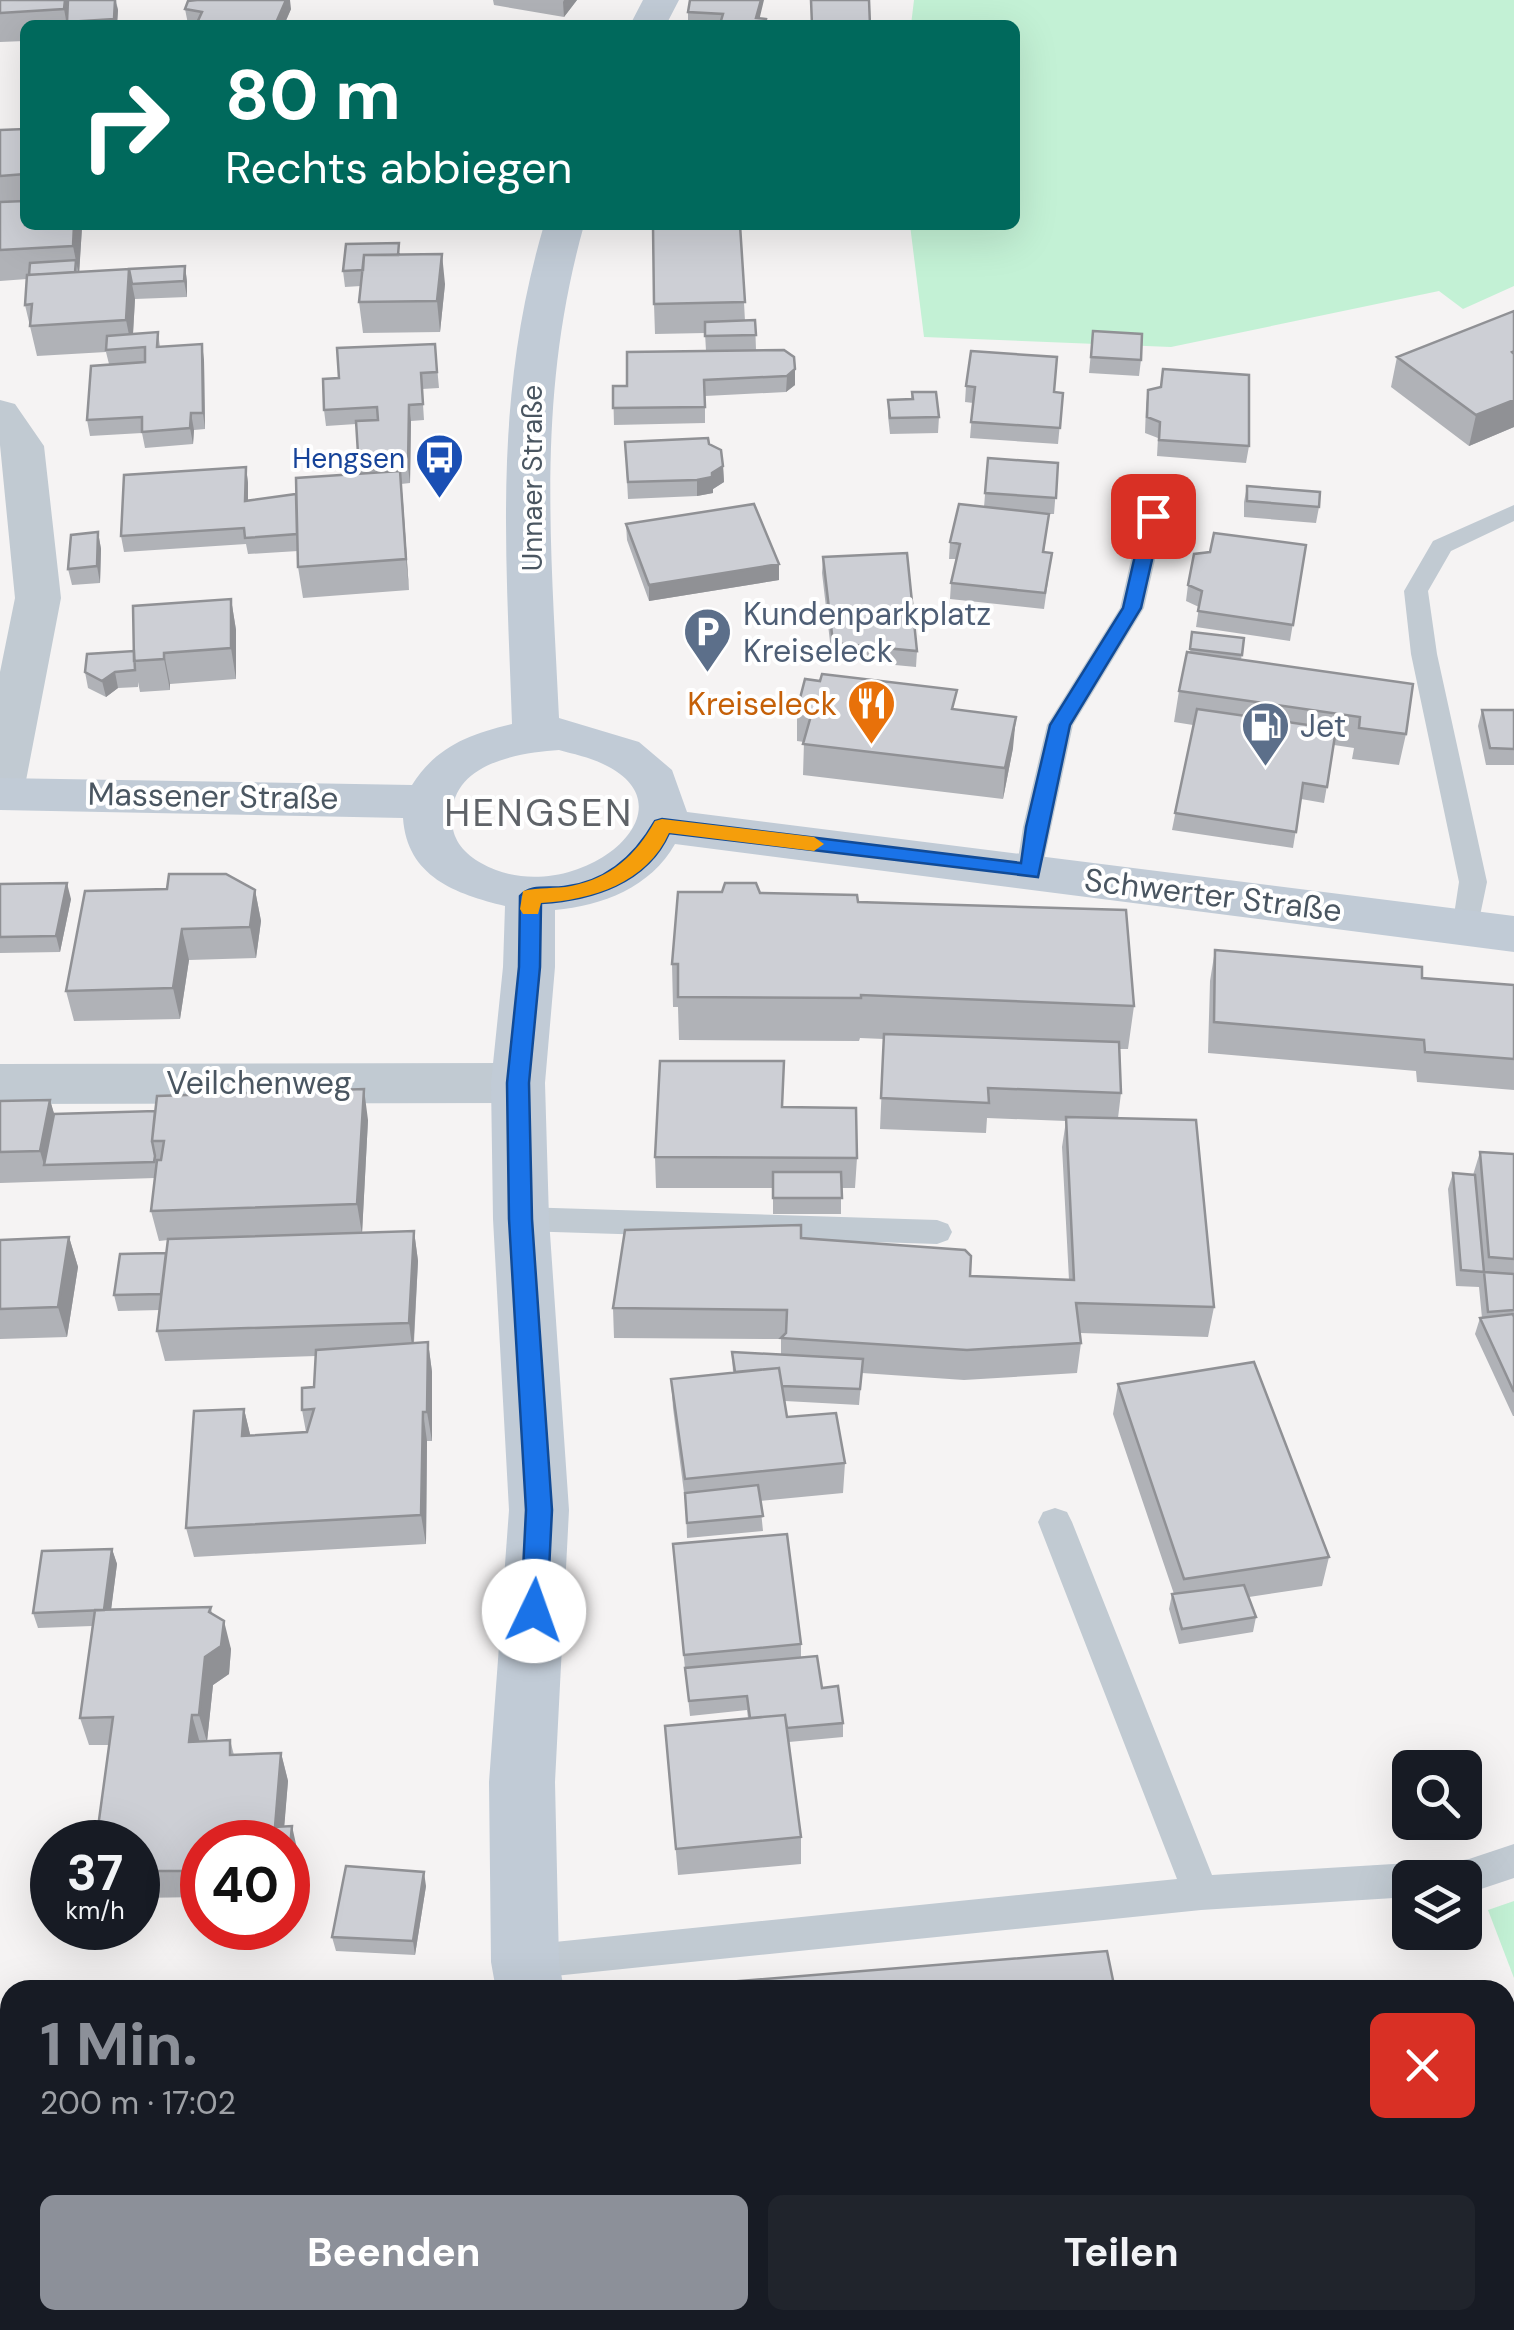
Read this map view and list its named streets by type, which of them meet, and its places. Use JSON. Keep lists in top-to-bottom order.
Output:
{
  "streets": {
    "main road": ["Unnaer Straße", "Massener Straße", "Schwerter Straße"],
    "street": ["Veilchenweg"]
  },
  "crossings": [
    ["Unnaer Straße", "Massener Straße"],
    ["Unnaer Straße", "Schwerter Straße"],
    ["Massener Straße", "Schwerter Straße"]
  ],
  "districts": ["HENGSEN"],
  "places": {
    "bus stop": ["Hengsen"],
    "parking": ["Kundenparkplatz Kreiseleck"],
    "restaurant": ["Kreiseleck"],
    "fuel station": ["Jet"]
  },
  "page": {
    "turn": ["80 m", "Rechts abbiegen"],
    "speed": "37 km/h",
    "limit": "40",
    "heading": ["1 Min.", "200 m · 17:02"],
    "buttons": ["Beenden", "Teilen"]
  }
}
